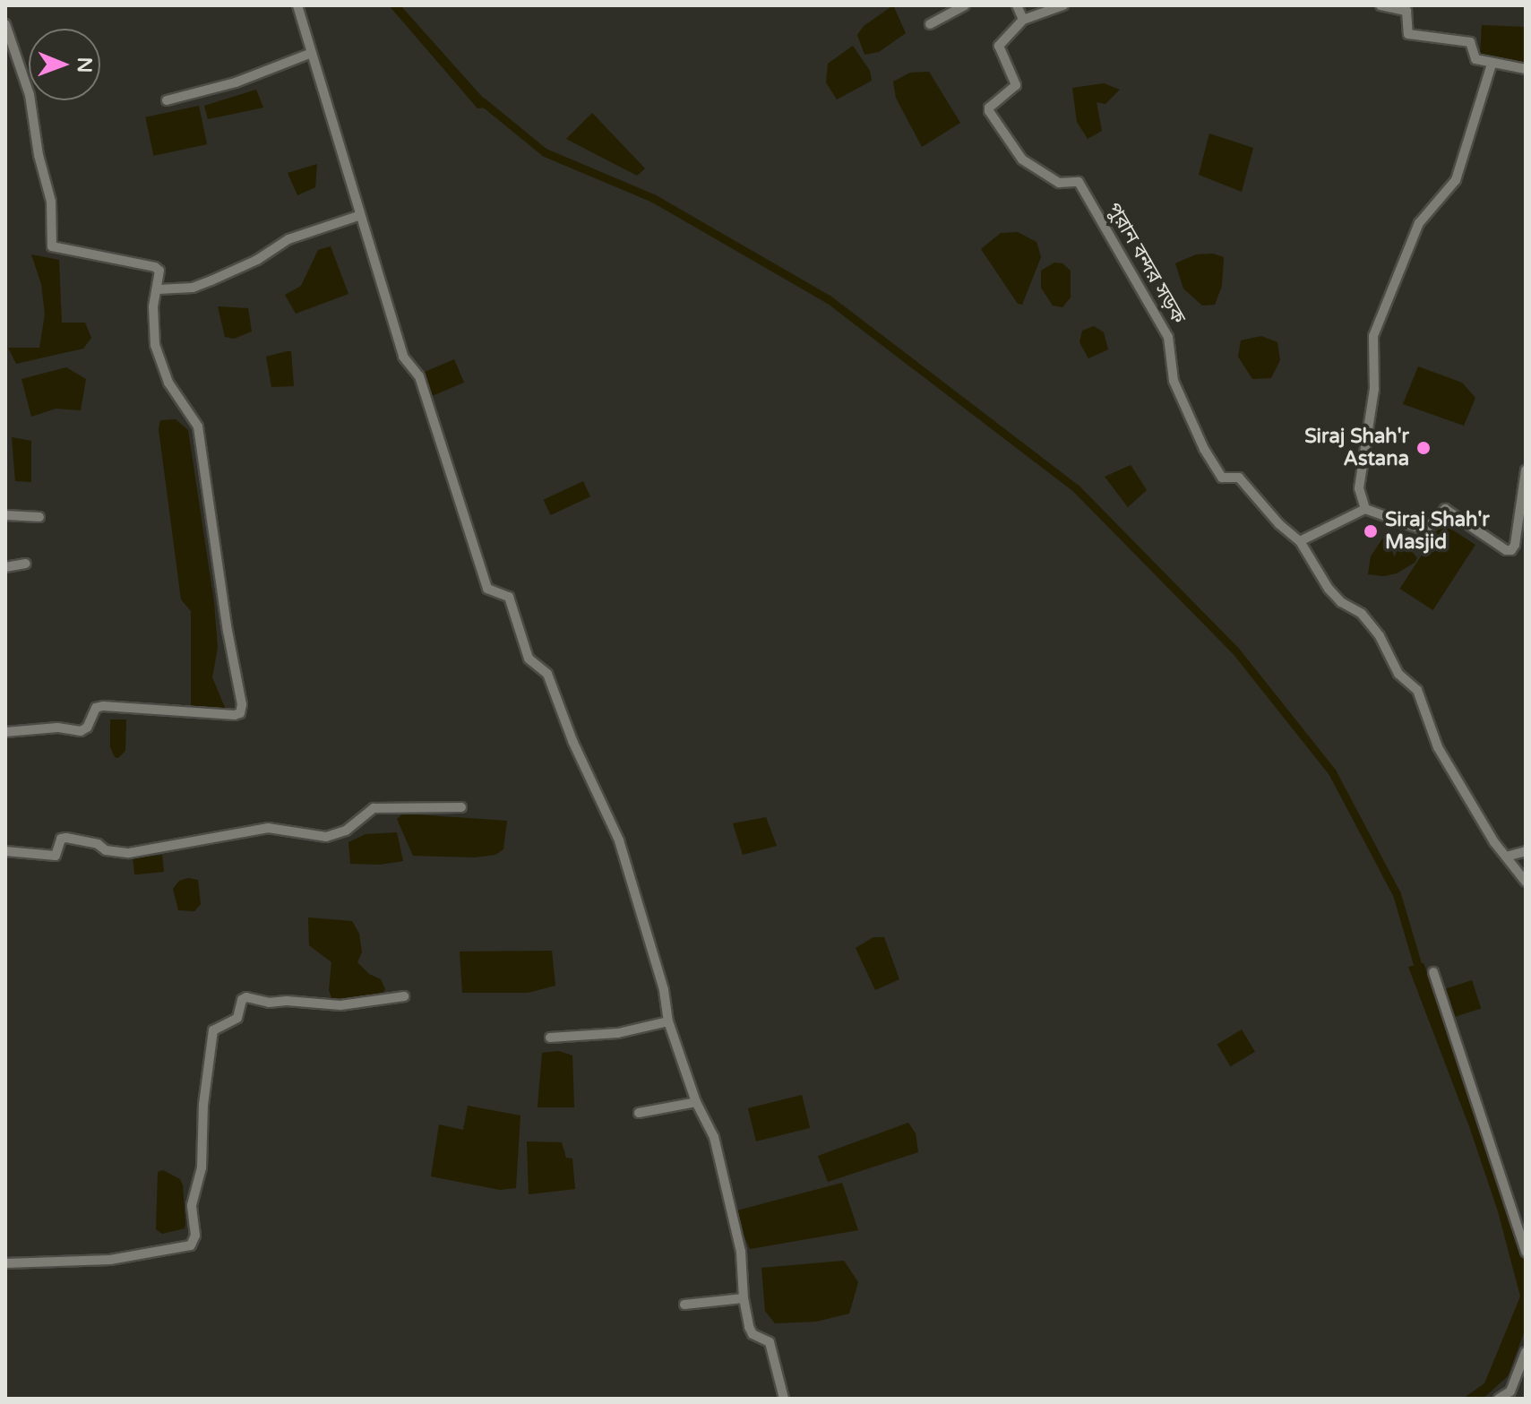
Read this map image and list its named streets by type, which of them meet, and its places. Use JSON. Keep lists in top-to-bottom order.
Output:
{
  "streets": {
    "street": ["পুরান বন্দর সড়ক"]
  },
  "places": ["Siraj Shah'r Astana", "Siraj Shah'r Masjid"],
  "north": "right"
}
